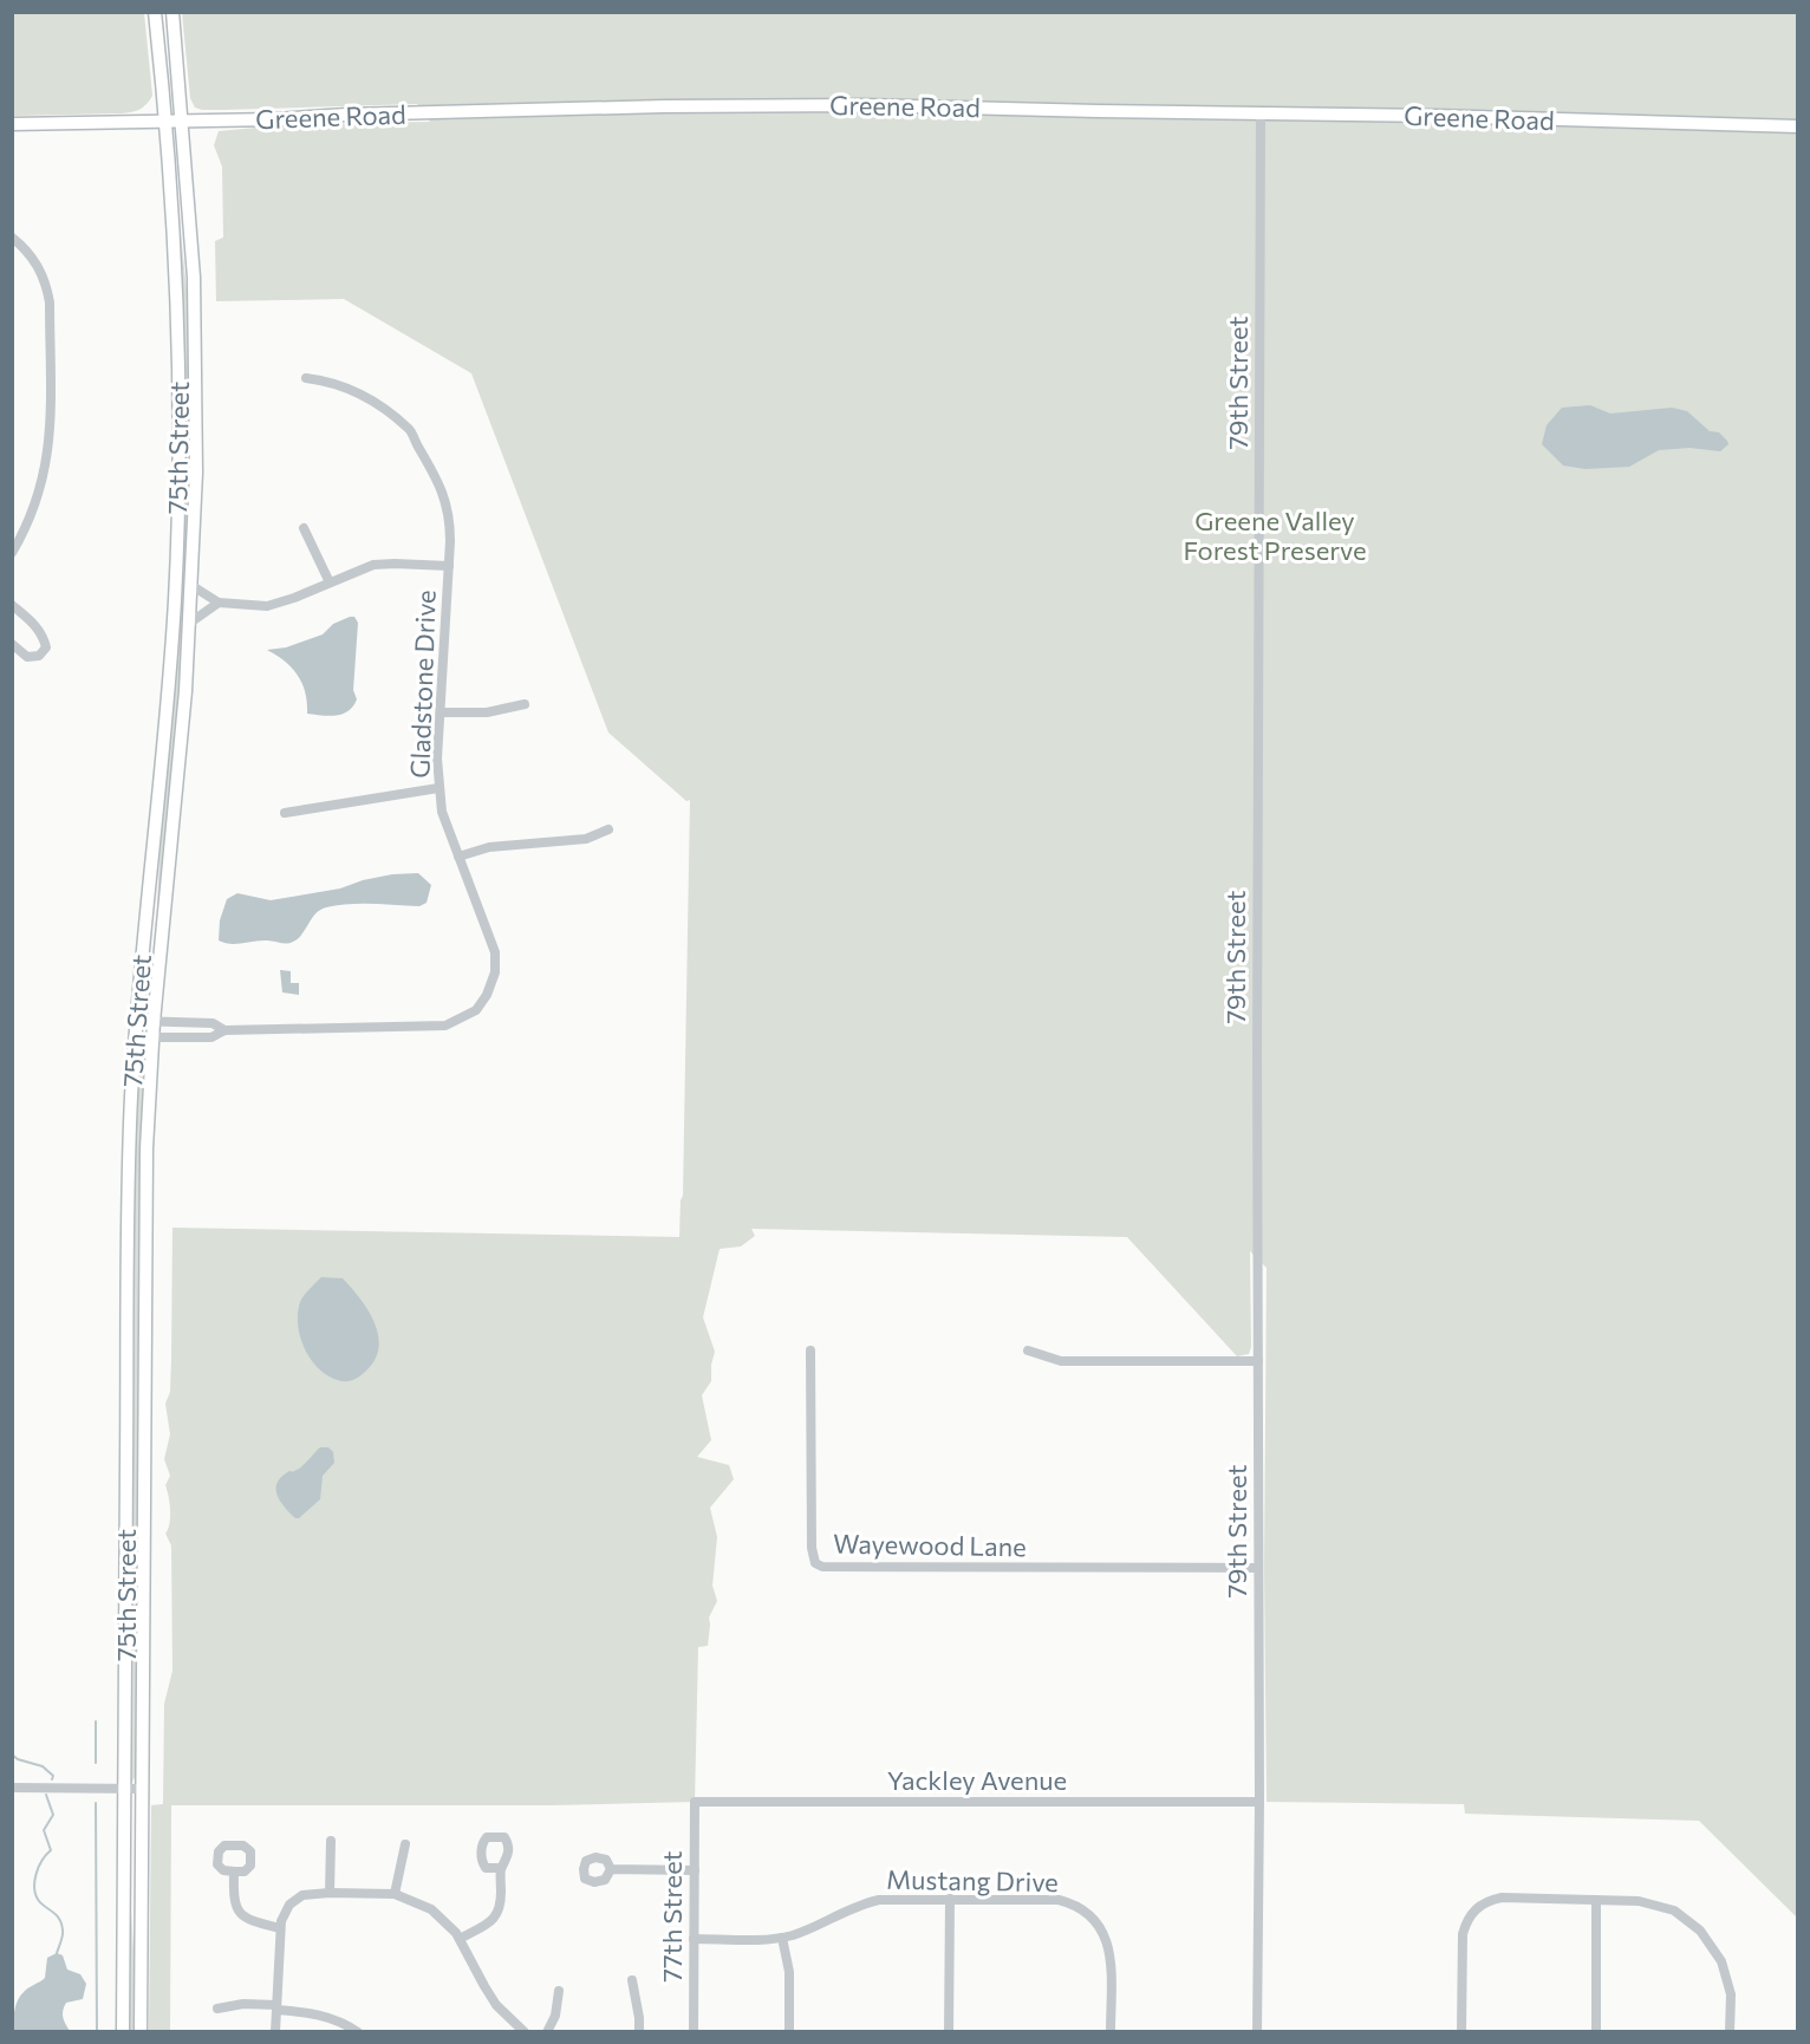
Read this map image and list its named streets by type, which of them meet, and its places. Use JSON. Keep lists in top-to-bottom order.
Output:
{
  "streets": {
    "main road": ["Greene Road", "75th Street"],
    "street": [
      "79th Street",
      "Gladstone Drive",
      "Wayewood Lane",
      "Yackley Avenue",
      "Mustang Drive",
      "77th Street"
    ]
  },
  "crossings": [
    ["Greene Road", "79th Street"],
    ["Greene Road", "75th Street"],
    ["79th Street", "Wayewood Lane"],
    ["79th Street", "Yackley Avenue"],
    ["75th Street", "Gladstone Drive"],
    ["Yackley Avenue", "77th Street"],
    ["Mustang Drive", "77th Street"]
  ],
  "parks": ["Greene Valley Forest Preserve"]
}
